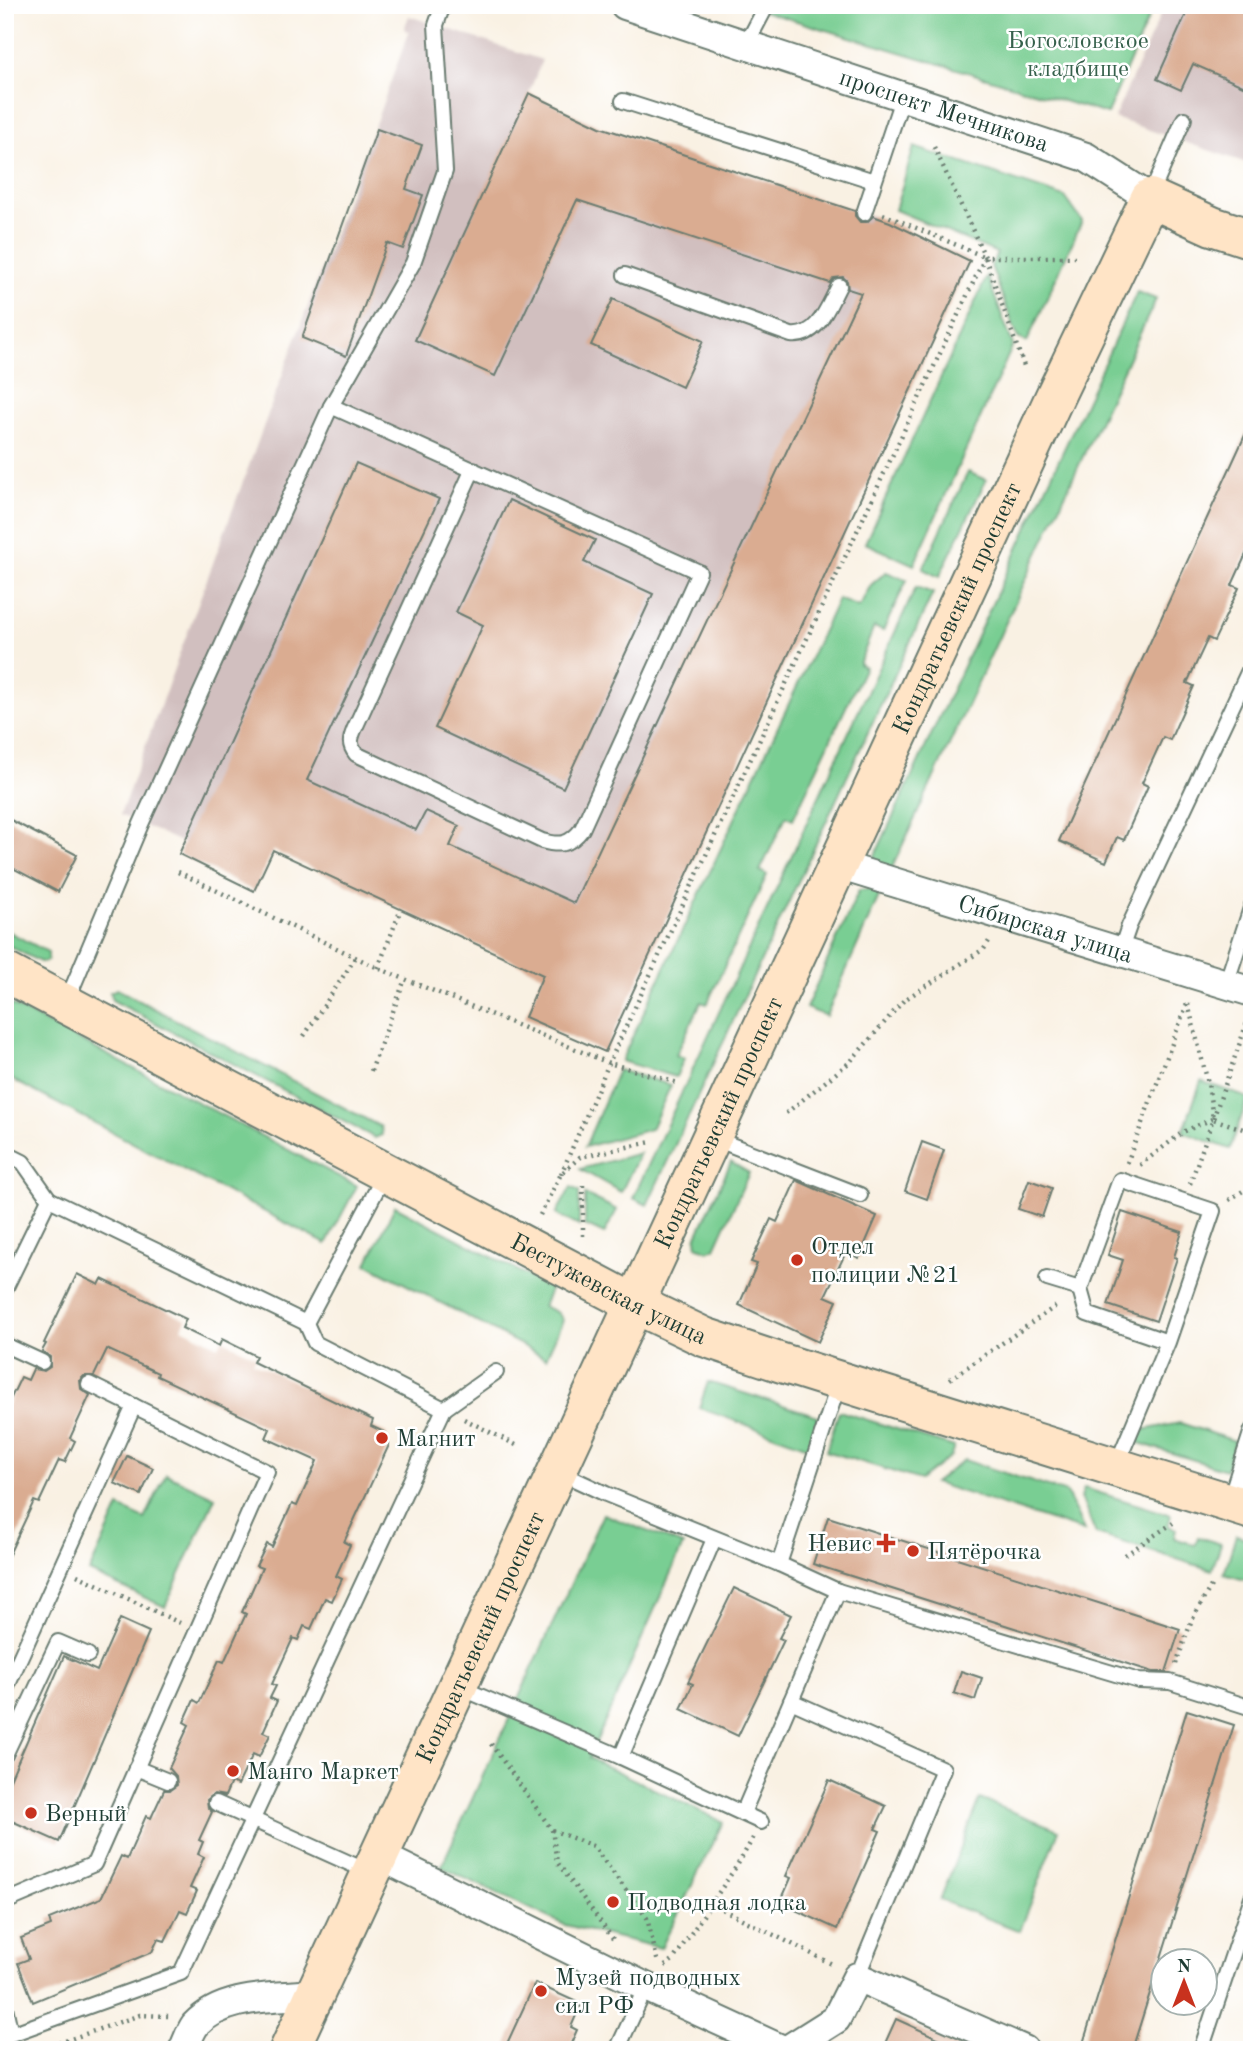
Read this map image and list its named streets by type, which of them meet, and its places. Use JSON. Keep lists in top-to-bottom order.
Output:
{
  "streets": {
    "street": [
      "проспект Мечникова",
      "Кондратьевский проспект",
      "Сибирская улица",
      "Бестужевская улица"
    ]
  },
  "crossings": [
    ["проспект Мечникова", "Кондратьевский проспект"],
    ["Кондратьевский проспект", "Сибирская улица"],
    ["Кондратьевский проспект", "Бестужевская улица"]
  ],
  "parks": ["Богословское кладбище"],
  "places": {
    "other": [
      "Отдел полиции №21",
      "Магнит",
      "Пятёрочка",
      "Манго Маркет",
      "Верный",
      "Подводная лодка",
      "Музей подводных сил РФ"
    ],
    "health": ["Невис"]
  },
  "north": "top"
}
